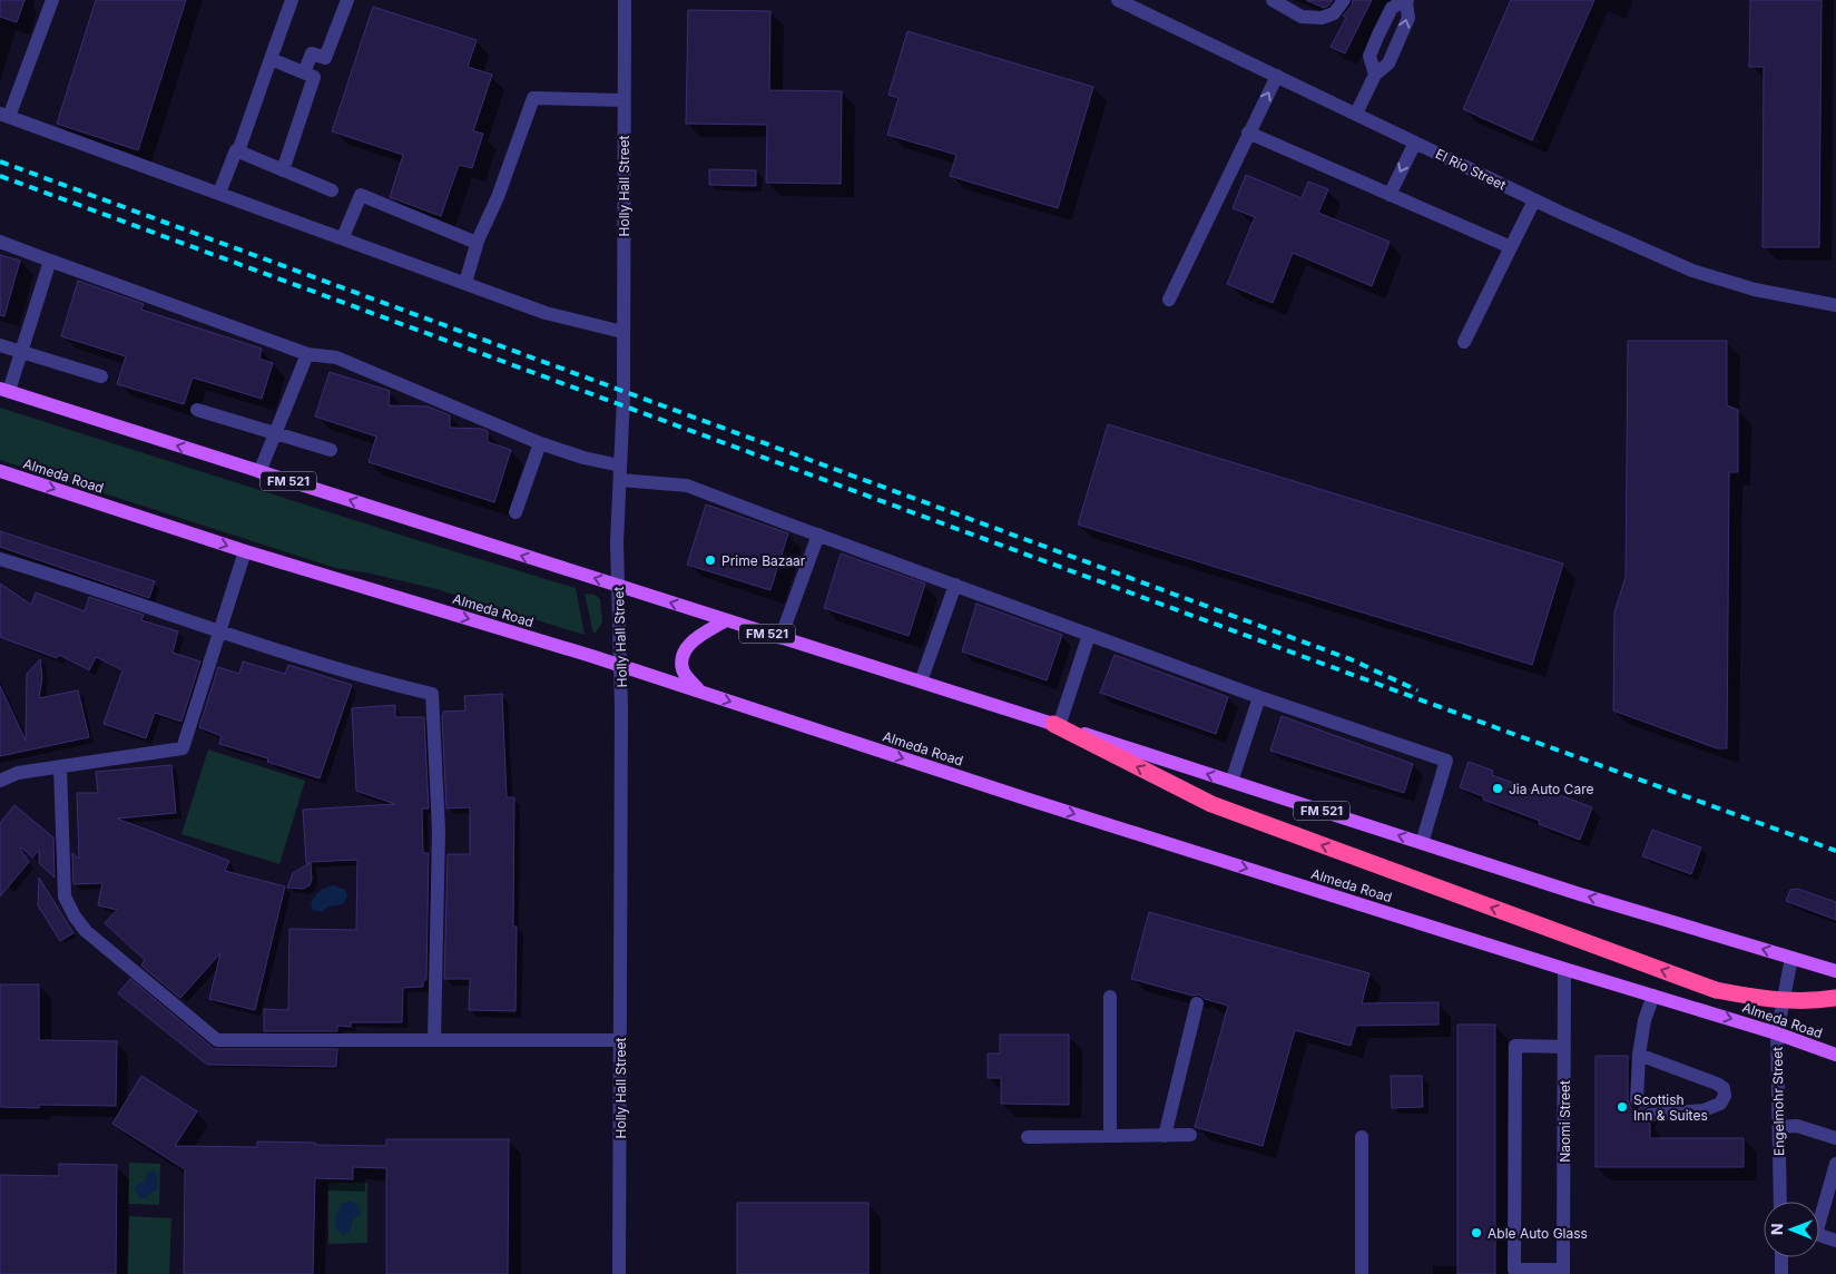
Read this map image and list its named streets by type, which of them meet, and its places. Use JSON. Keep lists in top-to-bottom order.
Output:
{
  "streets": {
    "main road": ["Almeda Road", "FM 521"],
    "street": [
      "El Rio Street",
      "Holly Hall Street",
      "Engelmohr Street",
      "Naomi Street"
    ]
  },
  "crossings": [
    ["Holly Hall Street", "Almeda Road"],
    ["Holly Hall Street", "FM 521"],
    ["Almeda Road", "Engelmohr Street"],
    ["Almeda Road", "Naomi Street"],
    ["FM 521", "Engelmohr Street"]
  ],
  "places": [
    "Prime Bazaar",
    "Jia Auto Care",
    "Scottish Inn & Suites",
    "Able Auto Glass"
  ],
  "north": "left"
}
